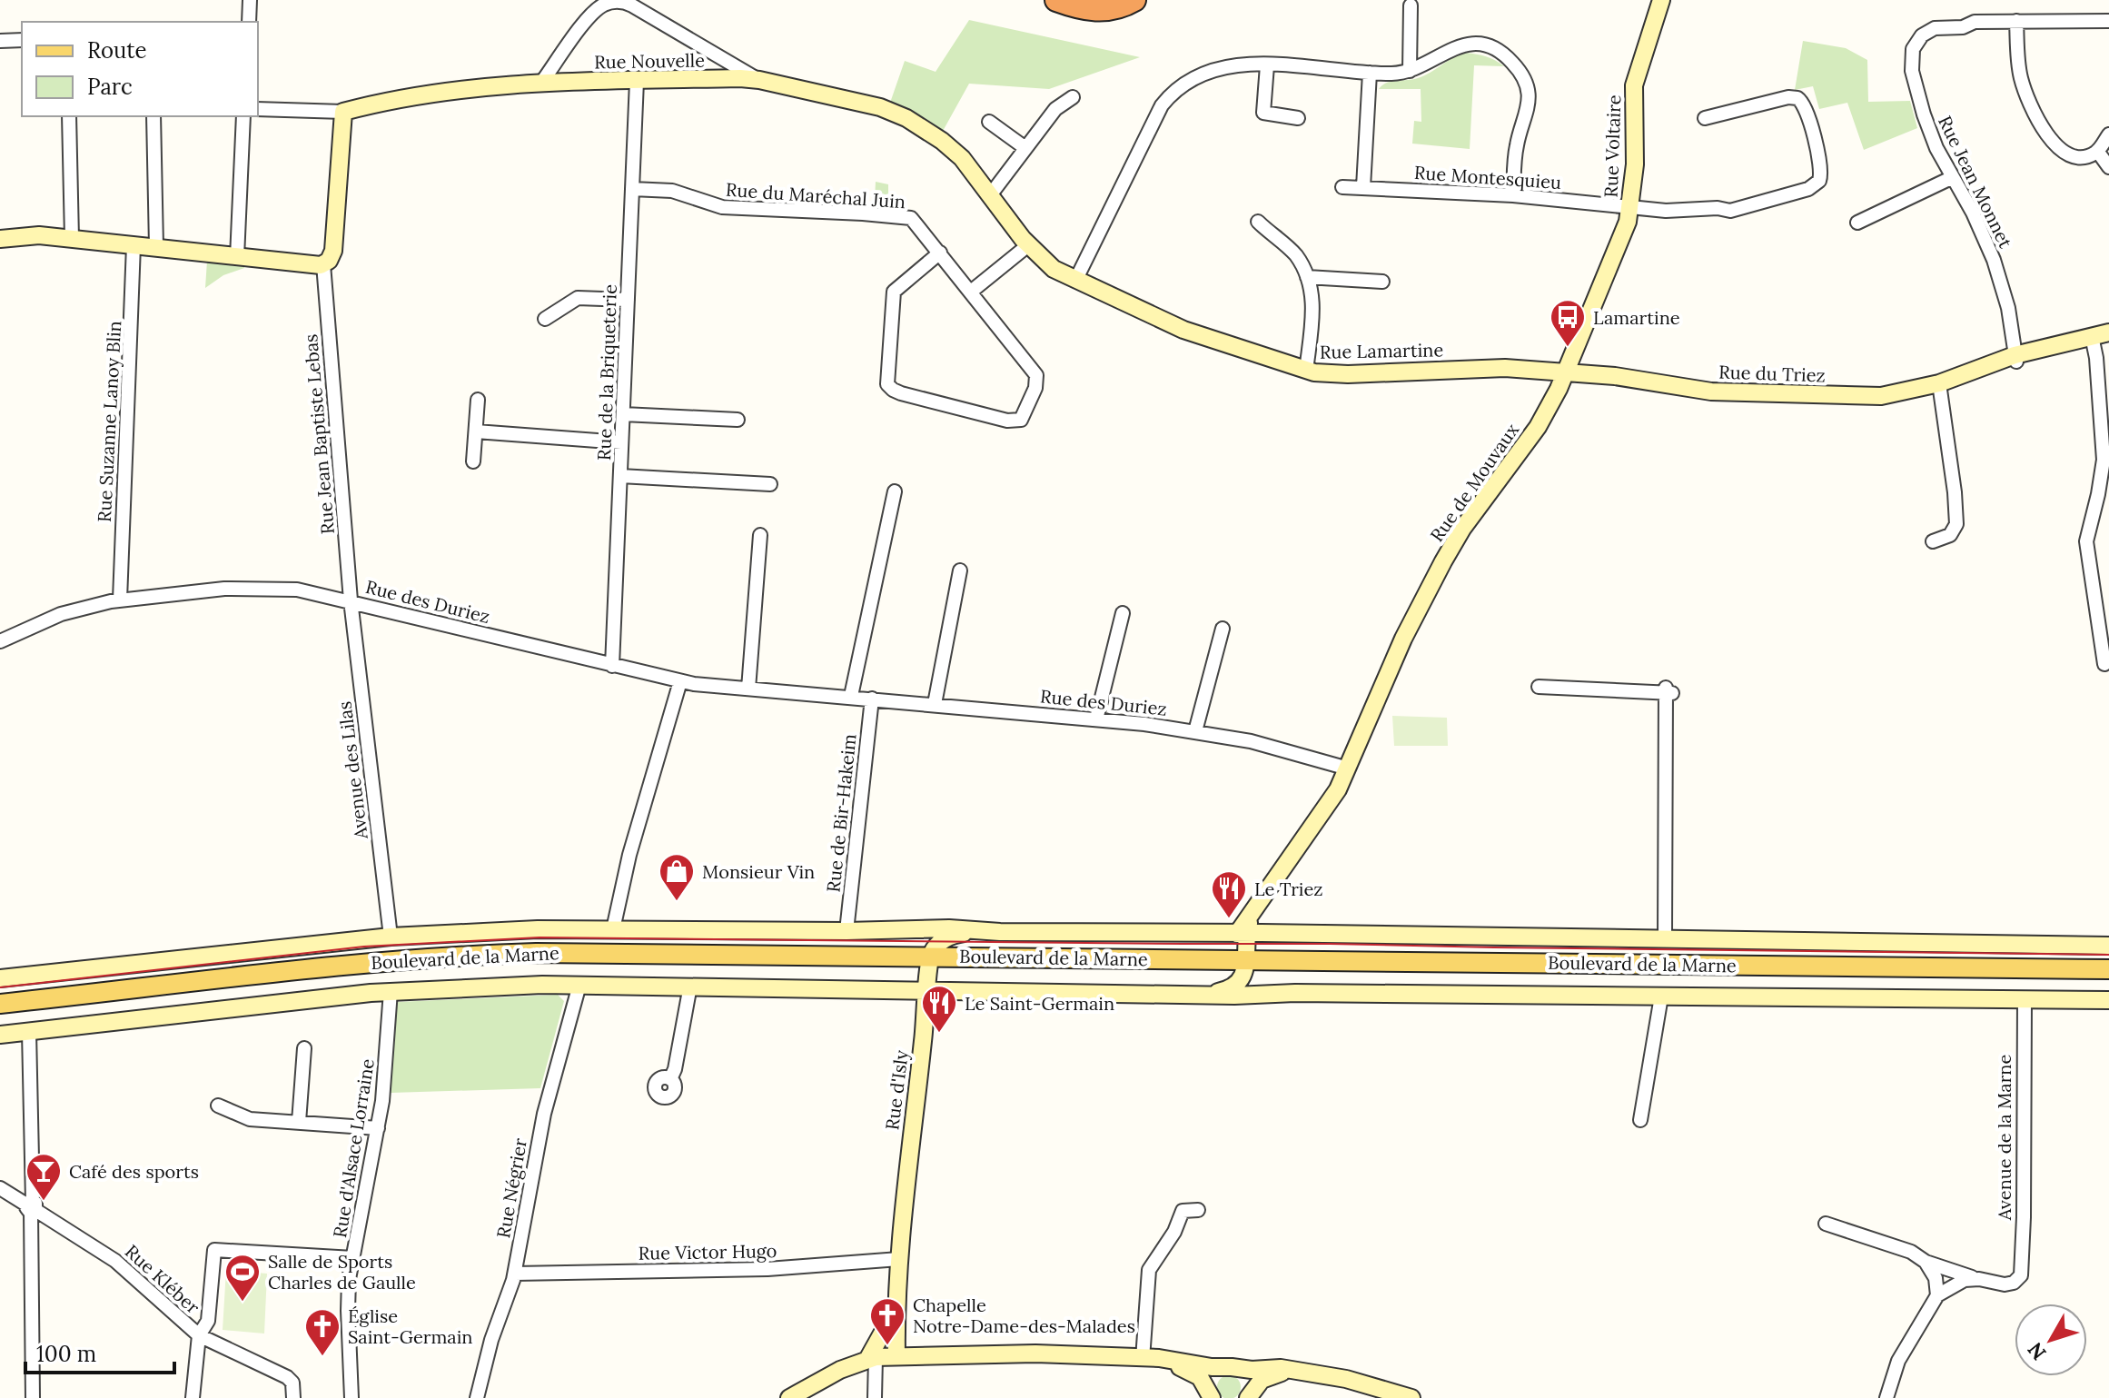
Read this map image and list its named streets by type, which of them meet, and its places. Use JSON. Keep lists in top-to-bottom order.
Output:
{
  "streets": {
    "main road": ["Boulevard de la Marne"],
    "street": [
      "Rue Nouvelle",
      "Rue Voltaire",
      "Rue Montesquieu",
      "Rue Jean Monnet",
      "Rue du Maréchal Juin",
      "Rue Lamartine",
      "Rue de la Briqueterie",
      "Rue du Triez",
      "Rue Suzanne Lanoy Blin",
      "Rue Jean Baptiste Lebas",
      "Rue de Mouvaux",
      "Rue des Duriez",
      "Avenue des Lilas",
      "Rue de Bir-Hakeim",
      "Rue d'Isly",
      "Avenue de la Marne",
      "Rue d'Alsace Lorraine",
      "Rue Négrier",
      "Rue Victor Hugo",
      "Rue Kléber"
    ]
  },
  "crossings": [
    ["Rue Nouvelle", "Rue Lamartine"],
    ["Rue Nouvelle", "Rue de la Briqueterie"],
    ["Rue Voltaire", "Rue Montesquieu"],
    ["Rue Voltaire", "Rue Lamartine"],
    ["Rue Voltaire", "Rue du Triez"],
    ["Rue Voltaire", "Rue de Mouvaux"],
    ["Rue Jean Monnet", "Rue du Triez"],
    ["Rue du Maréchal Juin", "Rue de la Briqueterie"],
    ["Rue Lamartine", "Rue du Triez"],
    ["Rue Lamartine", "Rue de Mouvaux"],
    ["Rue de la Briqueterie", "Rue des Duriez"],
    ["Rue du Triez", "Rue de Mouvaux"],
    ["Rue Suzanne Lanoy Blin", "Rue des Duriez"],
    ["Rue Jean Baptiste Lebas", "Rue des Duriez"],
    ["Rue Jean Baptiste Lebas", "Avenue des Lilas"],
    ["Rue de Mouvaux", "Rue des Duriez"],
    ["Rue de Mouvaux", "Boulevard de la Marne"],
    ["Rue des Duriez", "Avenue des Lilas"],
    ["Rue des Duriez", "Rue de Bir-Hakeim"],
    ["Avenue des Lilas", "Boulevard de la Marne"],
    ["Rue de Bir-Hakeim", "Boulevard de la Marne"],
    ["Boulevard de la Marne", "Rue d'Isly"],
    ["Boulevard de la Marne", "Avenue de la Marne"],
    ["Boulevard de la Marne", "Rue d'Alsace Lorraine"],
    ["Boulevard de la Marne", "Rue Négrier"],
    ["Rue d'Isly", "Rue Victor Hugo"],
    ["Rue Négrier", "Rue Victor Hugo"]
  ],
  "places": {
    "bus stop": ["Lamartine"],
    "shop": ["Monsieur Vin"],
    "restaurant": ["Le Triez", "Le Saint-Germain"],
    "bar": ["Café des sports"],
    "sports": ["Salle de Sports Charles de Gaulle"],
    "church": ["Chapelle Notre-Dame-des-Malades", "Église Saint-Germain"]
  },
  "legend": ["Route", "Parc"],
  "scale_bar": "100 m",
  "north": "bottom left"
}
